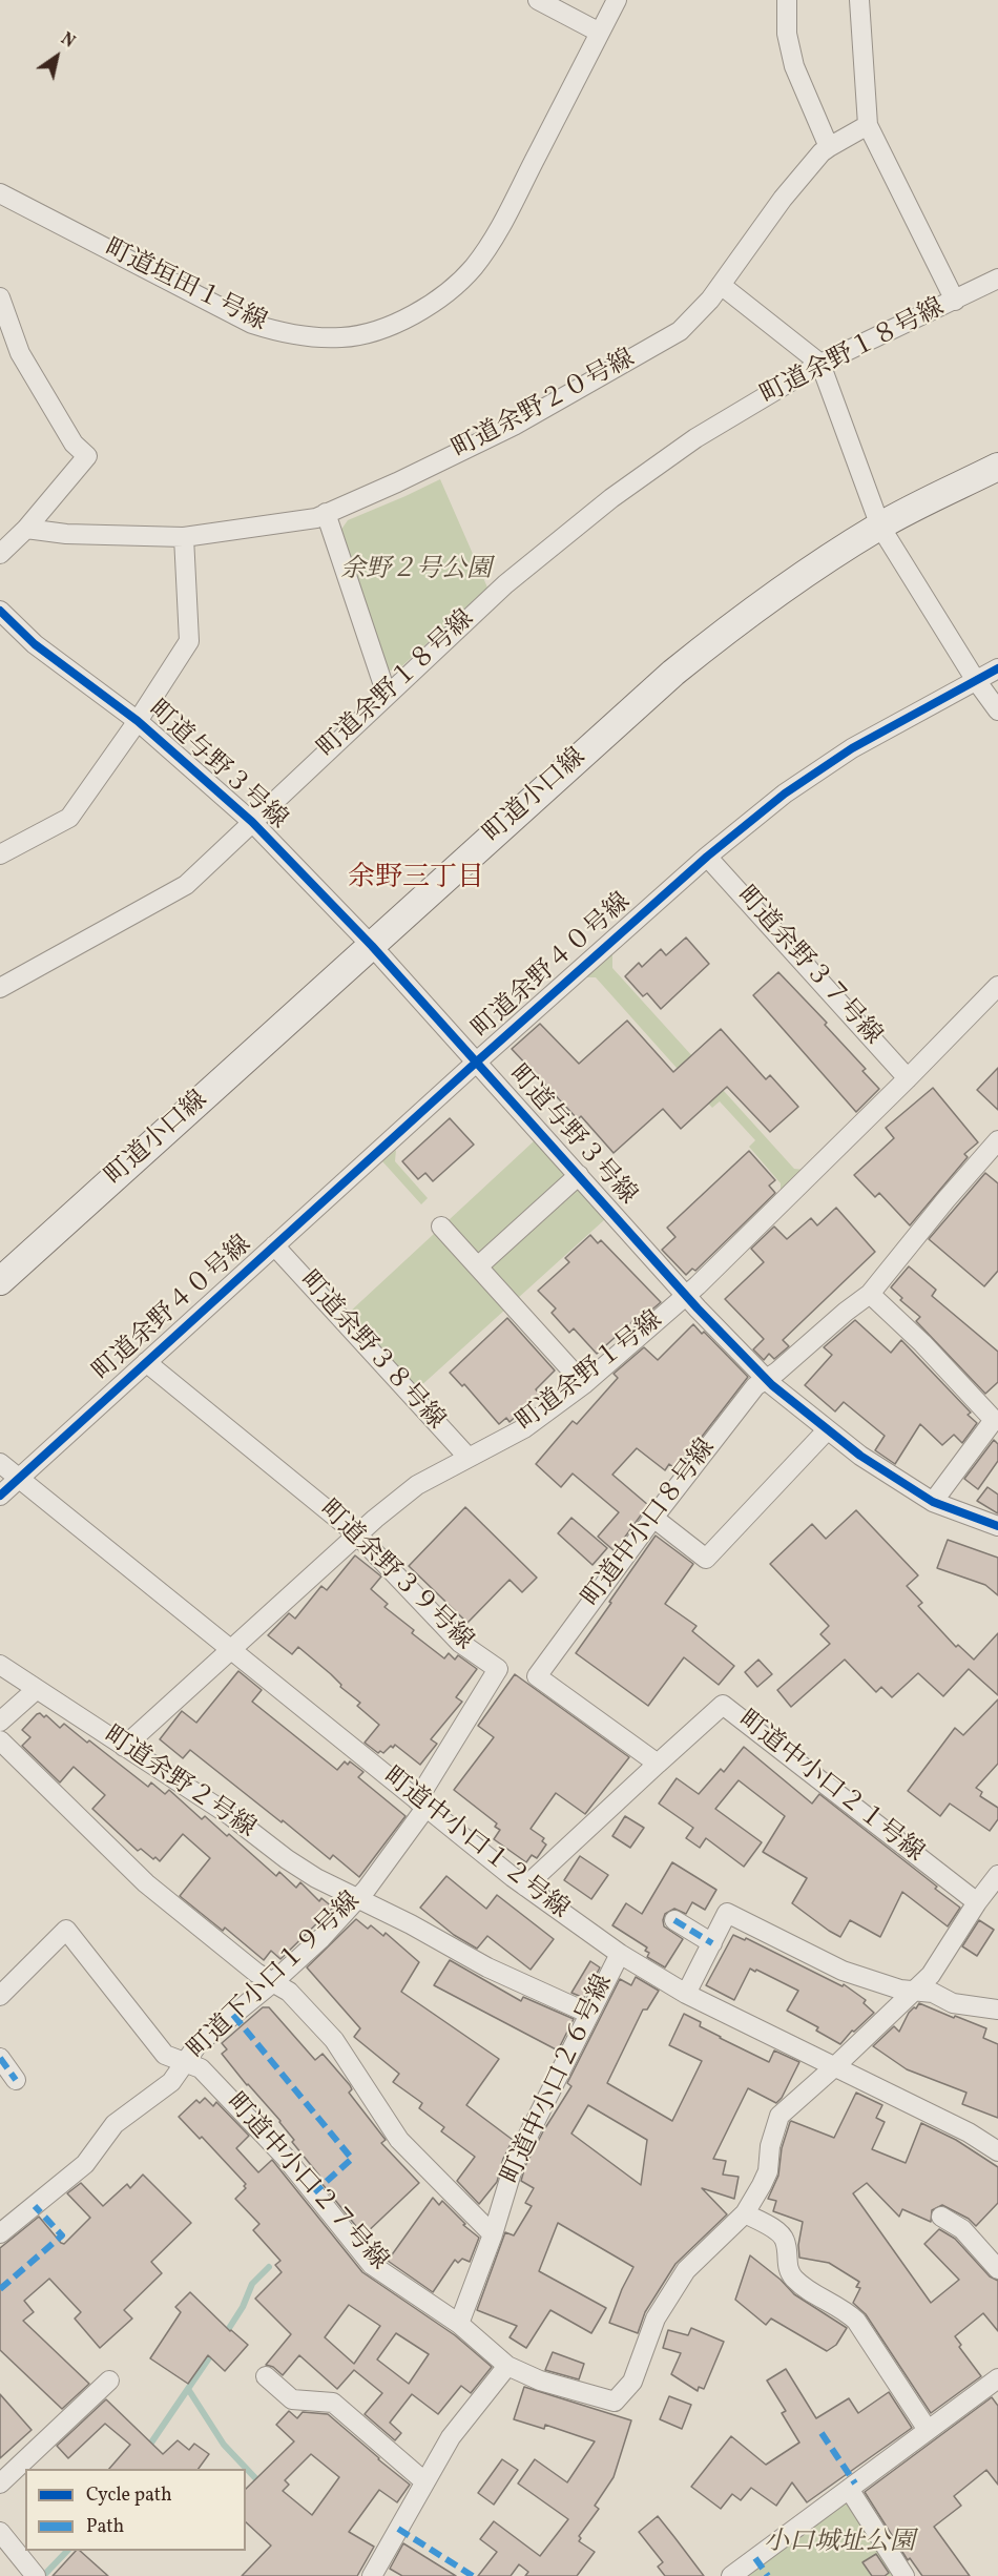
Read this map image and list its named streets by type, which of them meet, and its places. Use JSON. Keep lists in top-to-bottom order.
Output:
{
  "streets": {
    "street": [
      "町道垣田１号線",
      "町道余野１８号線",
      "町道余野２０号線",
      "町道与野３号線",
      "町道小口線",
      "町道余野４０号線",
      "町道余野３７号線",
      "町道余野３８号線",
      "町道余野１号線",
      "町道中小口８号線",
      "町道余野３９号線",
      "町道余野２号線",
      "町道中小口２１号線",
      "町道中小口１２号線",
      "町道下小口１９号線",
      "町道中小口２６号線",
      "町道中小口２７号線"
    ]
  },
  "crossings": [
    ["町道余野１８号線", "町道与野３号線"],
    ["町道与野３号線", "町道小口線"],
    ["町道与野３号線", "町道余野４０号線"],
    ["町道与野３号線", "町道余野１号線"],
    ["町道与野３号線", "町道中小口８号線"],
    ["町道余野４０号線", "町道余野３７号線"],
    ["町道余野４０号線", "町道余野３８号線"],
    ["町道余野４０号線", "町道余野３９号線"],
    ["町道余野４０号線", "町道中小口１２号線"],
    ["町道余野３７号線", "町道余野１号線"],
    ["町道余野３８号線", "町道余野１号線"],
    ["町道余野１号線", "町道余野３９号線"],
    ["町道余野１号線", "町道余野２号線"],
    ["町道余野１号線", "町道中小口１２号線"],
    ["町道中小口８号線", "町道中小口２１号線"],
    ["町道余野３９号線", "町道中小口１２号線"],
    ["町道余野３９号線", "町道下小口１９号線"],
    ["町道余野２号線", "町道下小口１９号線"],
    ["町道余野２号線", "町道中小口２６号線"],
    ["町道中小口１２号線", "町道下小口１９号線"],
    ["町道中小口１２号線", "町道中小口２６号線"],
    ["町道下小口１９号線", "町道中小口２７号線"],
    ["町道中小口２６号線", "町道中小口２７号線"]
  ],
  "districts": ["余野三丁目"],
  "parks": ["余野２号公園", "小口城址公園"],
  "legend": ["Cycle path", "Path"],
  "north": "top right"
}
